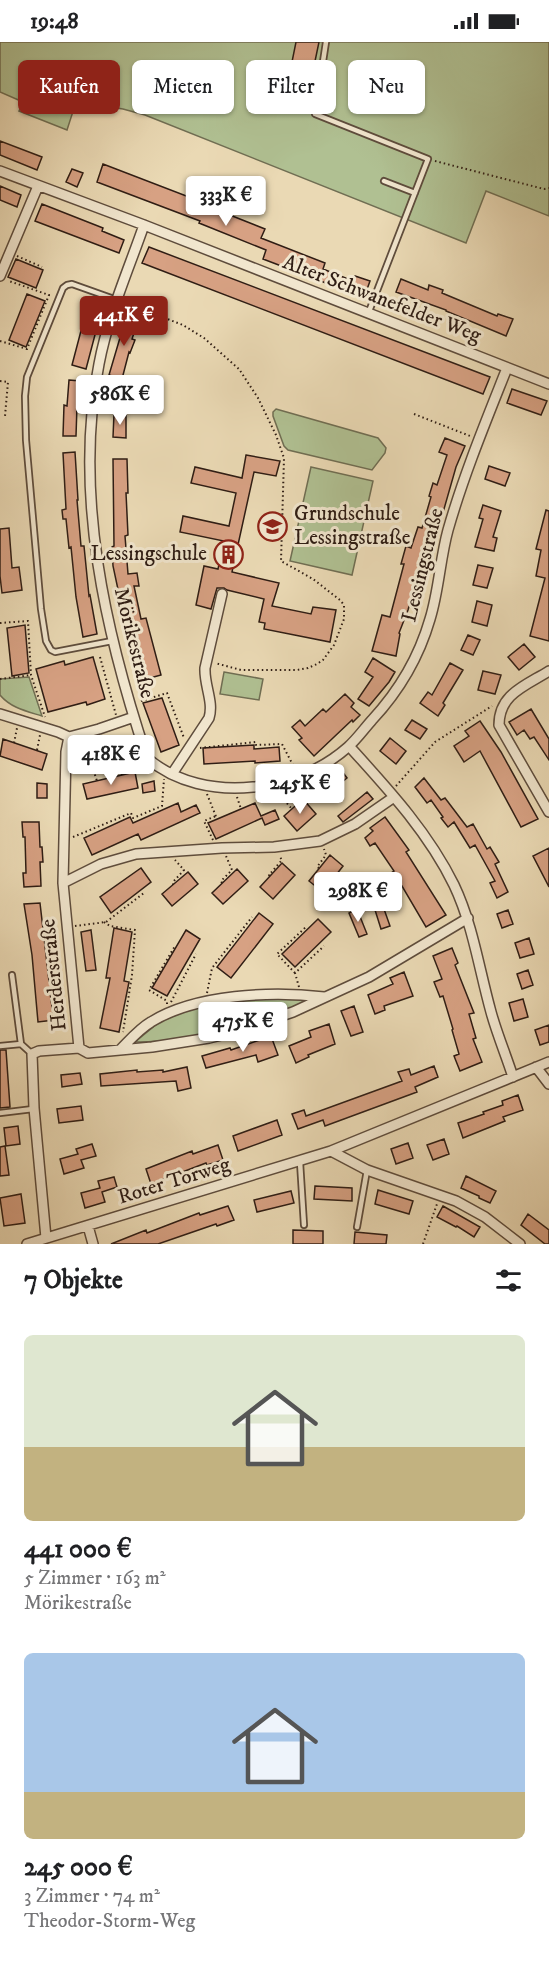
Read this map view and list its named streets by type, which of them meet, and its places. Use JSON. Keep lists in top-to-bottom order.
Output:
{
  "streets": {
    "street": [
      "Alter Schwanefelder Weg",
      "Lessingstraße",
      "Mörikestraße",
      "Herderstraße",
      "Roter Torweg"
    ]
  },
  "crossings": [
    ["Alter Schwanefelder Weg", "Lessingstraße"],
    ["Alter Schwanefelder Weg", "Mörikestraße"],
    ["Lessingstraße", "Mörikestraße"],
    ["Herderstraße", "Roter Torweg"]
  ],
  "places": {
    "school or university": ["Grundschule Lessingstraße"],
    "building": ["Lessingschule"]
  },
  "page": {
    "status": "19:48",
    "chip": [
      "Kaufen",
      "Mieten",
      "Filter",
      "Neu"
    ],
    "price": [
      "333K €",
      "441K €",
      "586K €",
      "418K €",
      "245K €",
      "298K €",
      "475K €"
    ],
    "heading": "7 Objekte",
    "list": [
      {
        "name": "441 000 €",
        "note": "5 Zimmer · 163 m² · Mörikestraße"
      },
      {
        "name": "245 000 €",
        "note": "3 Zimmer · 74 m² · Theodor-Storm-Weg"
      }
    ]
  }
}
